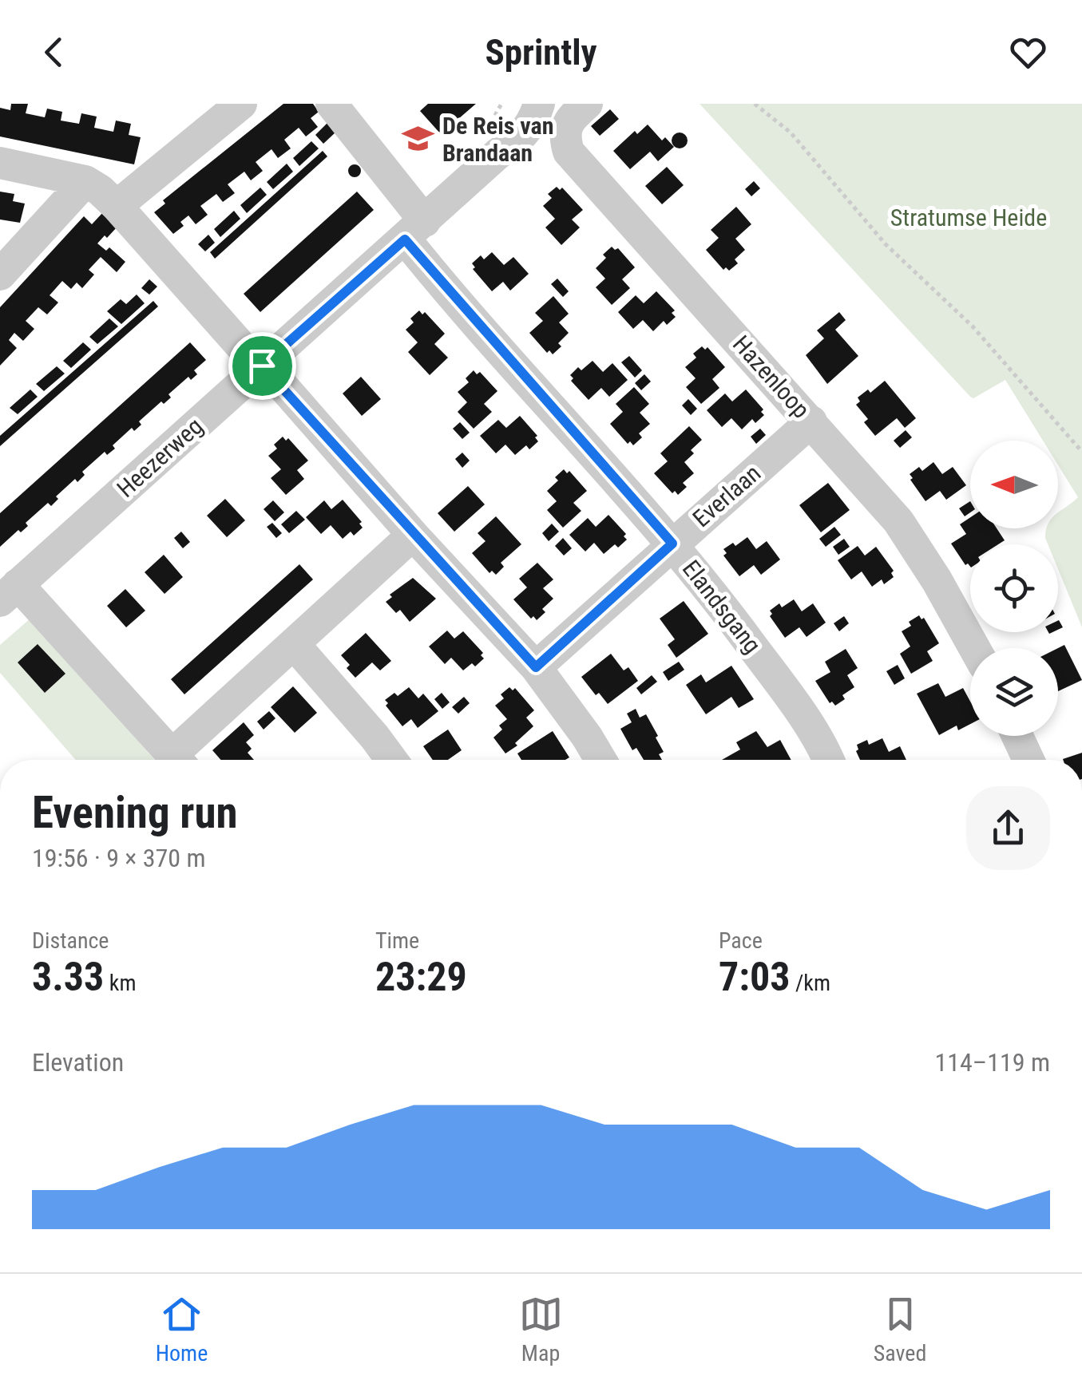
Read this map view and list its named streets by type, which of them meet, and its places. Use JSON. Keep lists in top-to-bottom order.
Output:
{
  "streets": {
    "street": [
      "Hazenloop",
      "Heezerweg",
      "Everlaan",
      "Elandsgang"
    ]
  },
  "crossings": [
    ["Hazenloop", "Everlaan"],
    ["Heezerweg", "Elandsgang"],
    ["Everlaan", "Elandsgang"]
  ],
  "parks": ["Stratumse Heide"],
  "places": {
    "school or university": ["De Reis van Brandaan"]
  },
  "north": "left",
  "page": {
    "header": "Sprintly",
    "heading": ["Evening run", "19:56 · 9 × 370 m"],
    "stats": [
      ["Distance", "3.33 km"],
      ["Time", "23:29"],
      ["Pace", "7:03 /km"]
    ],
    "chart": ["Elevation", "114–119 m"],
    "tabs": ["Home", "Map", "Saved"]
  }
}
